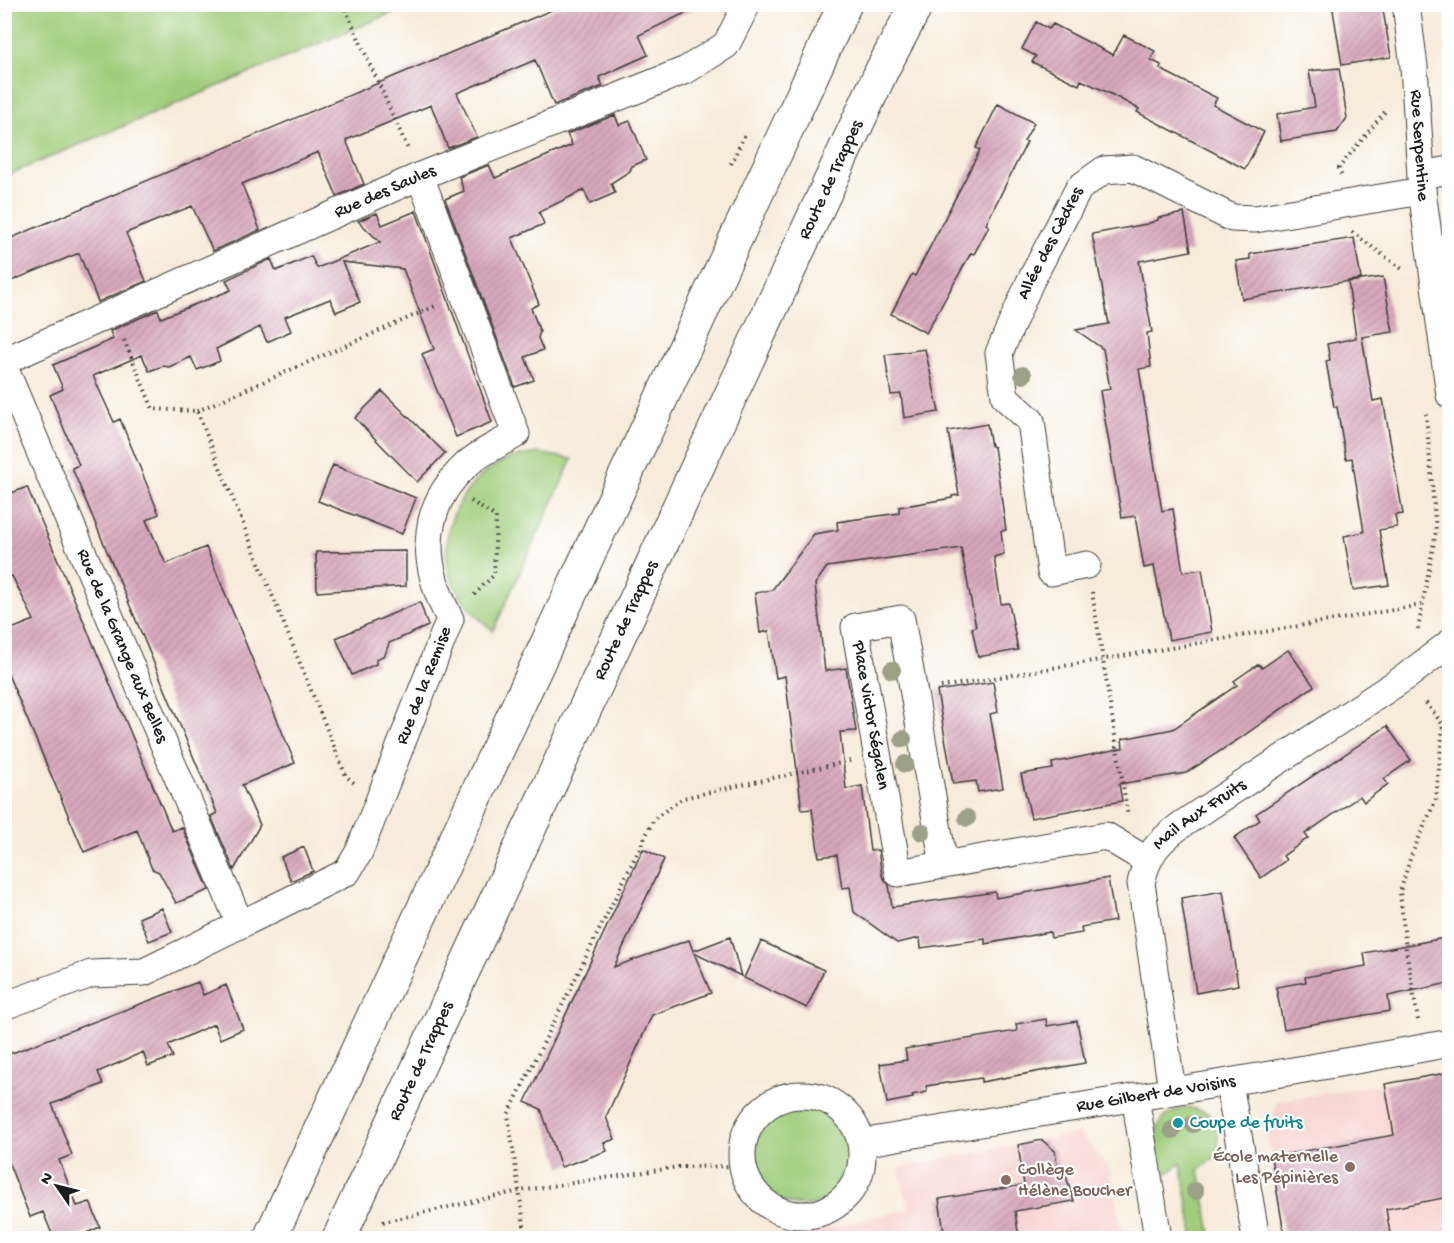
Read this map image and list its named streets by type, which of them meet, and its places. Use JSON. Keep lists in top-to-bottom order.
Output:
{
  "streets": {
    "main road": ["Route de Trappes"],
    "street": [
      "Rue Serpentine",
      "Rue des Saules",
      "Allée des Cèdres",
      "Rue de la Grange aux Belles",
      "Rue de la Remise",
      "Place Victor Ségalen",
      "Mail Aux Fruits",
      "Rue Gilbert de Voisins"
    ]
  },
  "crossings": [
    ["Rue Serpentine", "Allée des Cèdres"],
    ["Rue des Saules", "Rue de la Remise"],
    ["Rue de la Grange aux Belles", "Rue de la Remise"],
    ["Place Victor Ségalen", "Mail Aux Fruits"],
    ["Mail Aux Fruits", "Rue Gilbert de Voisins"]
  ],
  "places": ["Coupe de fruits", "École maternelle Les Pépinières", "Collège Hélène Boucher"],
  "north": "top left"
}
